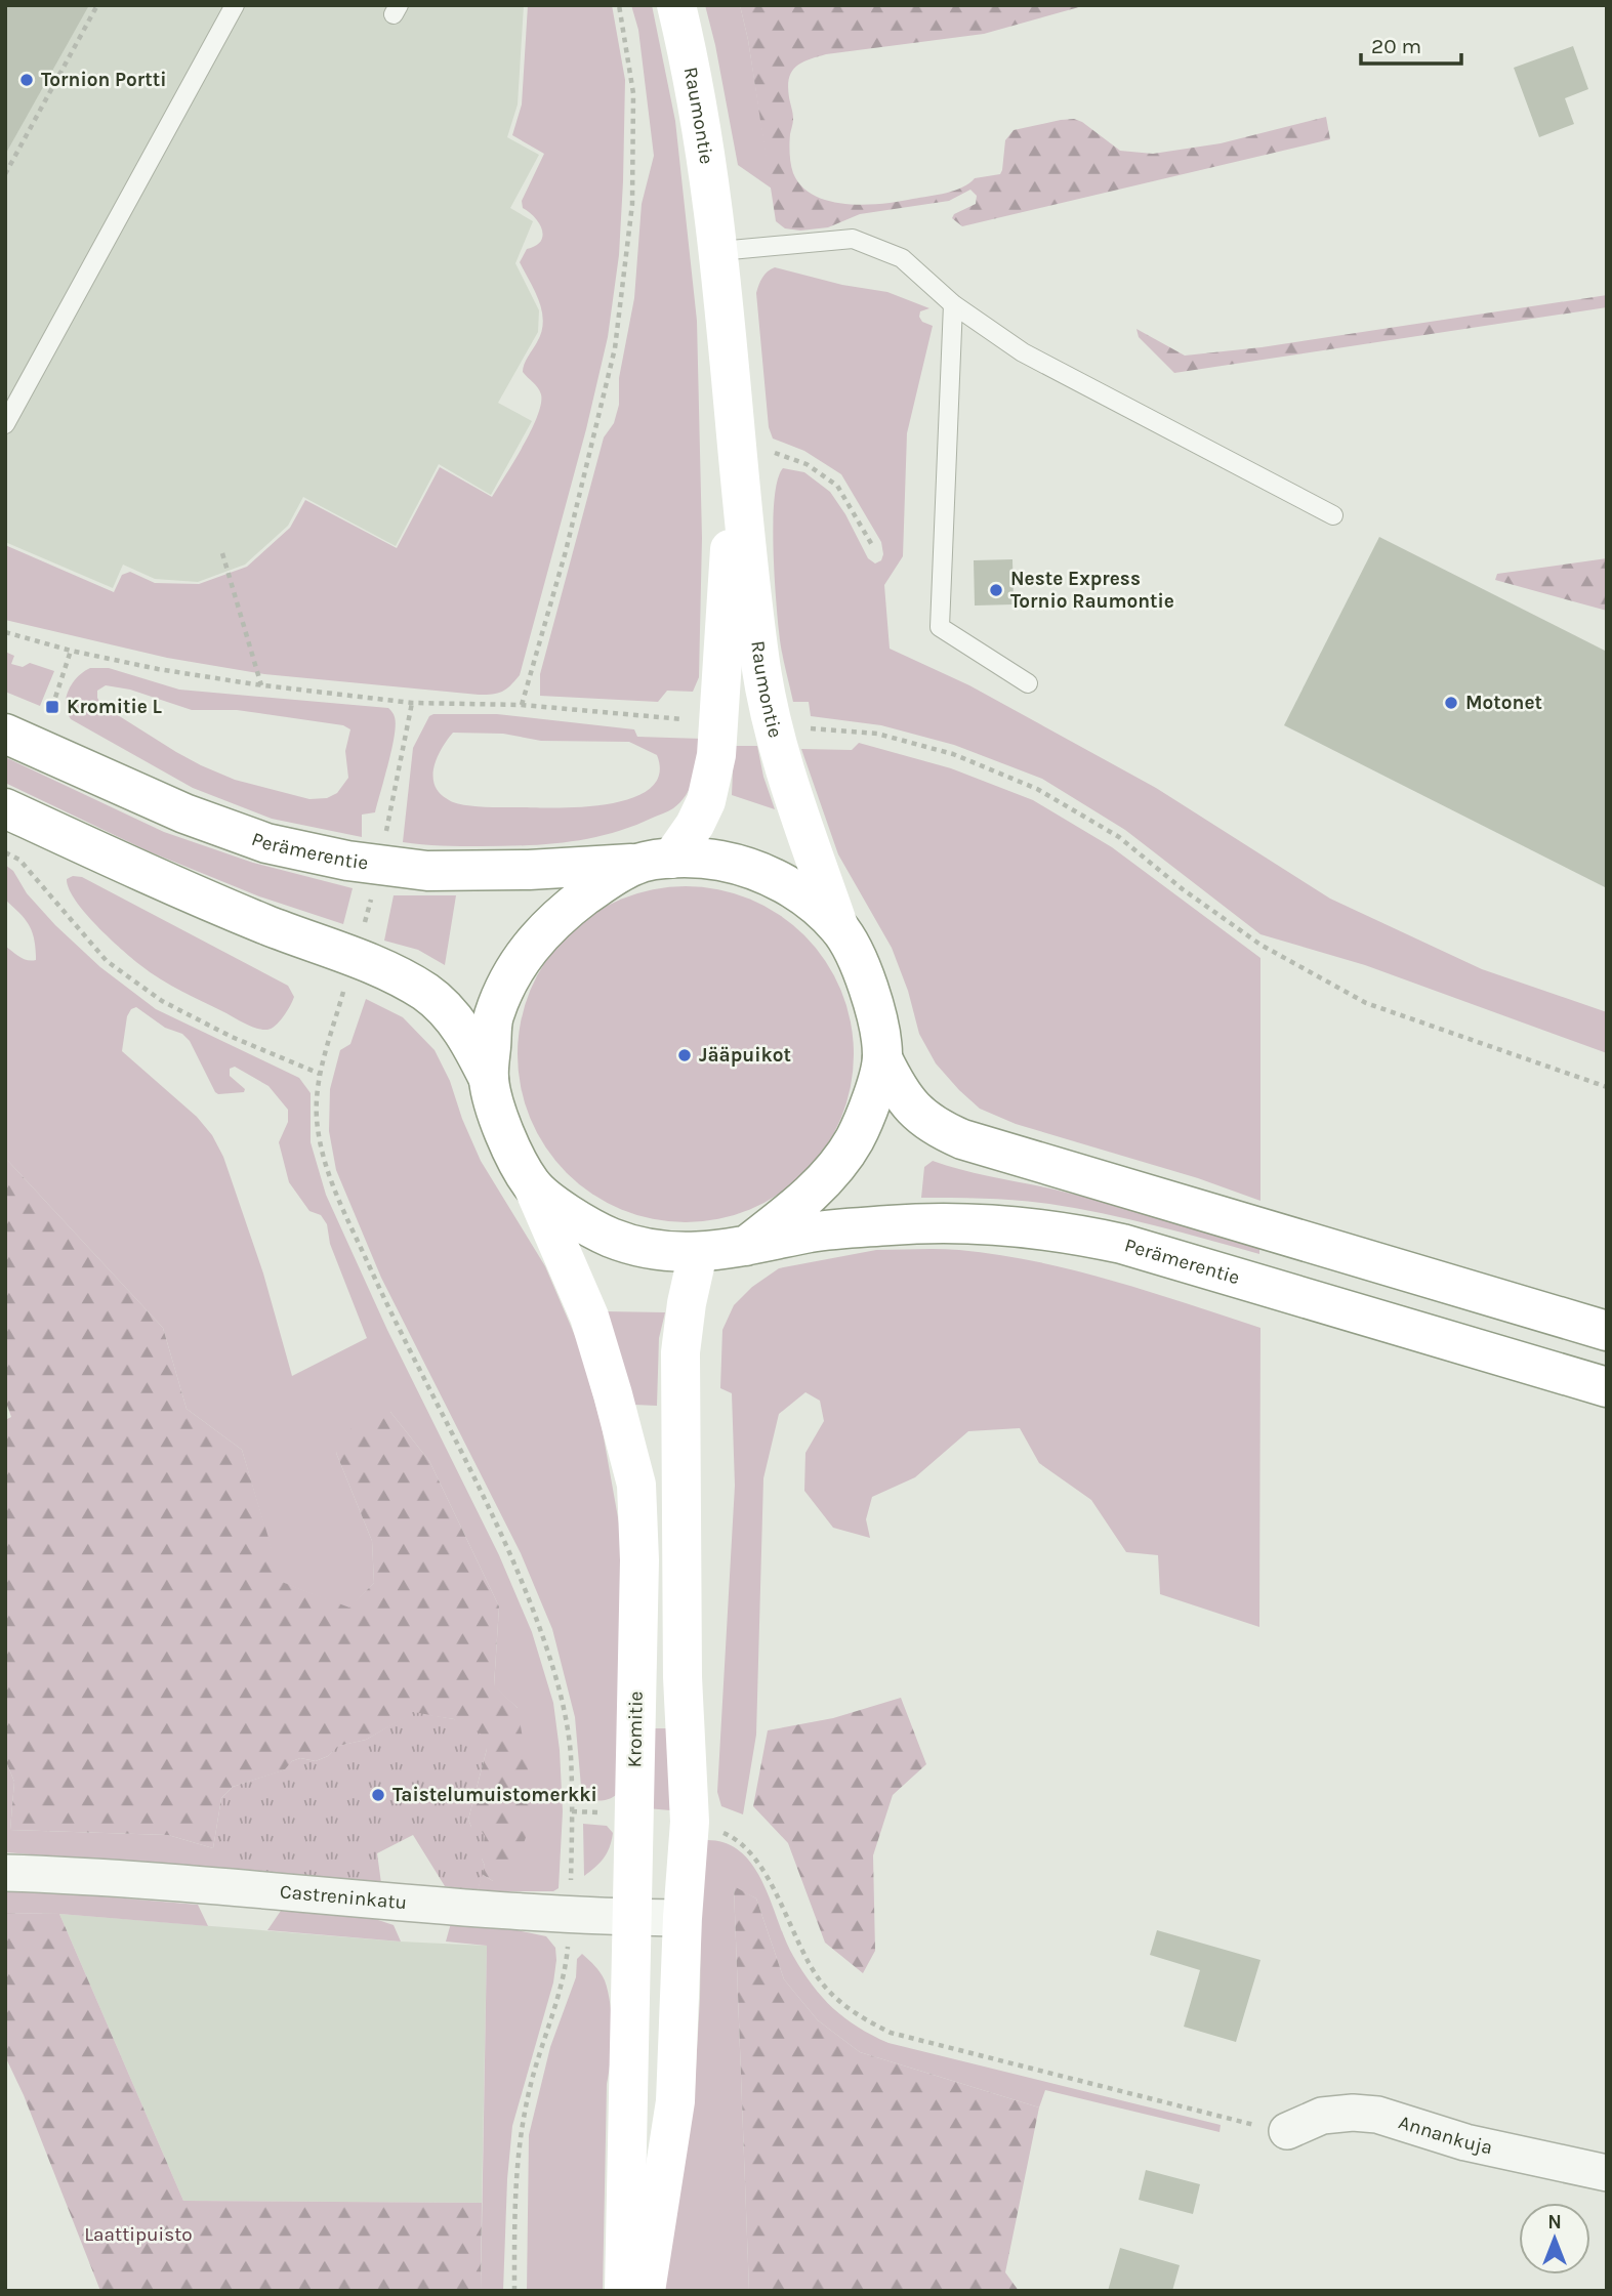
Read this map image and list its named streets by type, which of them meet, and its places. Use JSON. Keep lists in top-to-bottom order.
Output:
{
  "streets": {
    "main road": ["Raumontie", "Perämerentie", "Kromitie"],
    "street": ["Castreninkatu", "Annankuja"]
  },
  "crossings": [
    ["Raumontie", "Perämerentie"],
    ["Perämerentie", "Kromitie"],
    ["Kromitie", "Castreninkatu"]
  ],
  "parks": ["Laattipuisto"],
  "places": {
    "other": [
      "Tornion Portti",
      "Neste Express Tornio Raumontie",
      "Motonet",
      "Jääpuikot",
      "Taistelumuistomerkki"
    ],
    "transit": ["Kromitie L"]
  },
  "scale_bar": "20 m",
  "north": "top"
}
